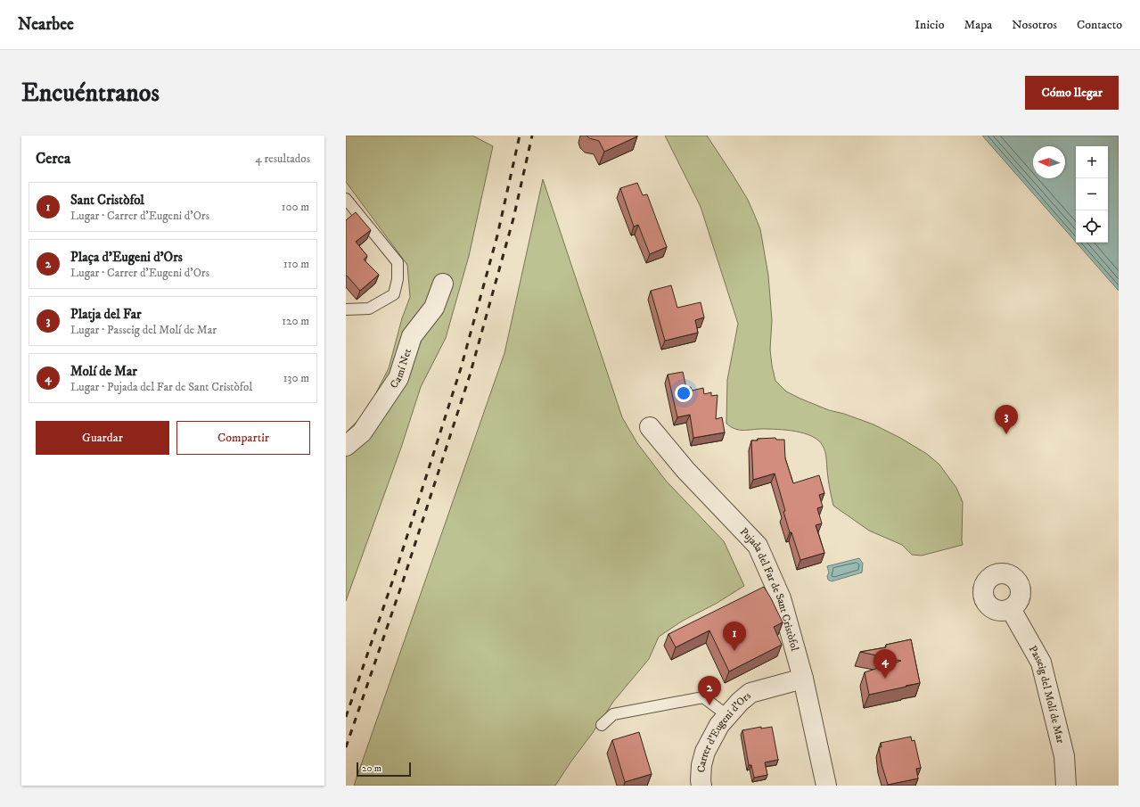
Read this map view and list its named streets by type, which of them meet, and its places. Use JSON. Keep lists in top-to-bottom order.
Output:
{
  "streets": {
    "street": [
      "Camí Net",
      "Pujada del Far de Sant Cristòfol",
      "Passeig del Molí de Mar",
      "Carrer d'Eugeni d'Ors"
    ]
  },
  "crossings": [
    ["Pujada del Far de Sant Cristòfol", "Carrer d'Eugeni d'Ors"]
  ],
  "scale_bar": "20 m",
  "north": "left",
  "page": {
    "header": "Nearbee",
    "nav": [
      "Inicio",
      "Mapa",
      "Nosotros",
      "Contacto"
    ],
    "buttons": [
      "Cómo llegar",
      ["Guardar", "Compartir"]
    ],
    "title": "Encuéntranos",
    "heading": ["Cerca", "4 resultados"],
    "map_buttons": ["+", "−"],
    "list": [
      {
        "mark": "1",
        "name": "Sant Cristòfol",
        "note": "Lugar · Carrer d'Eugeni d'Ors",
        "value": "100 m"
      },
      {
        "mark": "2",
        "name": "Plaça d'Eugeni d'Ors",
        "note": "Lugar · Carrer d'Eugeni d'Ors",
        "value": "110 m"
      },
      {
        "mark": "3",
        "name": "Platja del Far",
        "note": "Lugar · Passeig del Molí de Mar",
        "value": "120 m"
      },
      {
        "mark": "4",
        "name": "Molí de Mar",
        "note": "Lugar · Pujada del Far de Sant Cristòfol",
        "value": "130 m"
      }
    ],
    "pins": [
      "3",
      "1",
      "4",
      "2"
    ],
    "scale": "20 m"
  }
}
